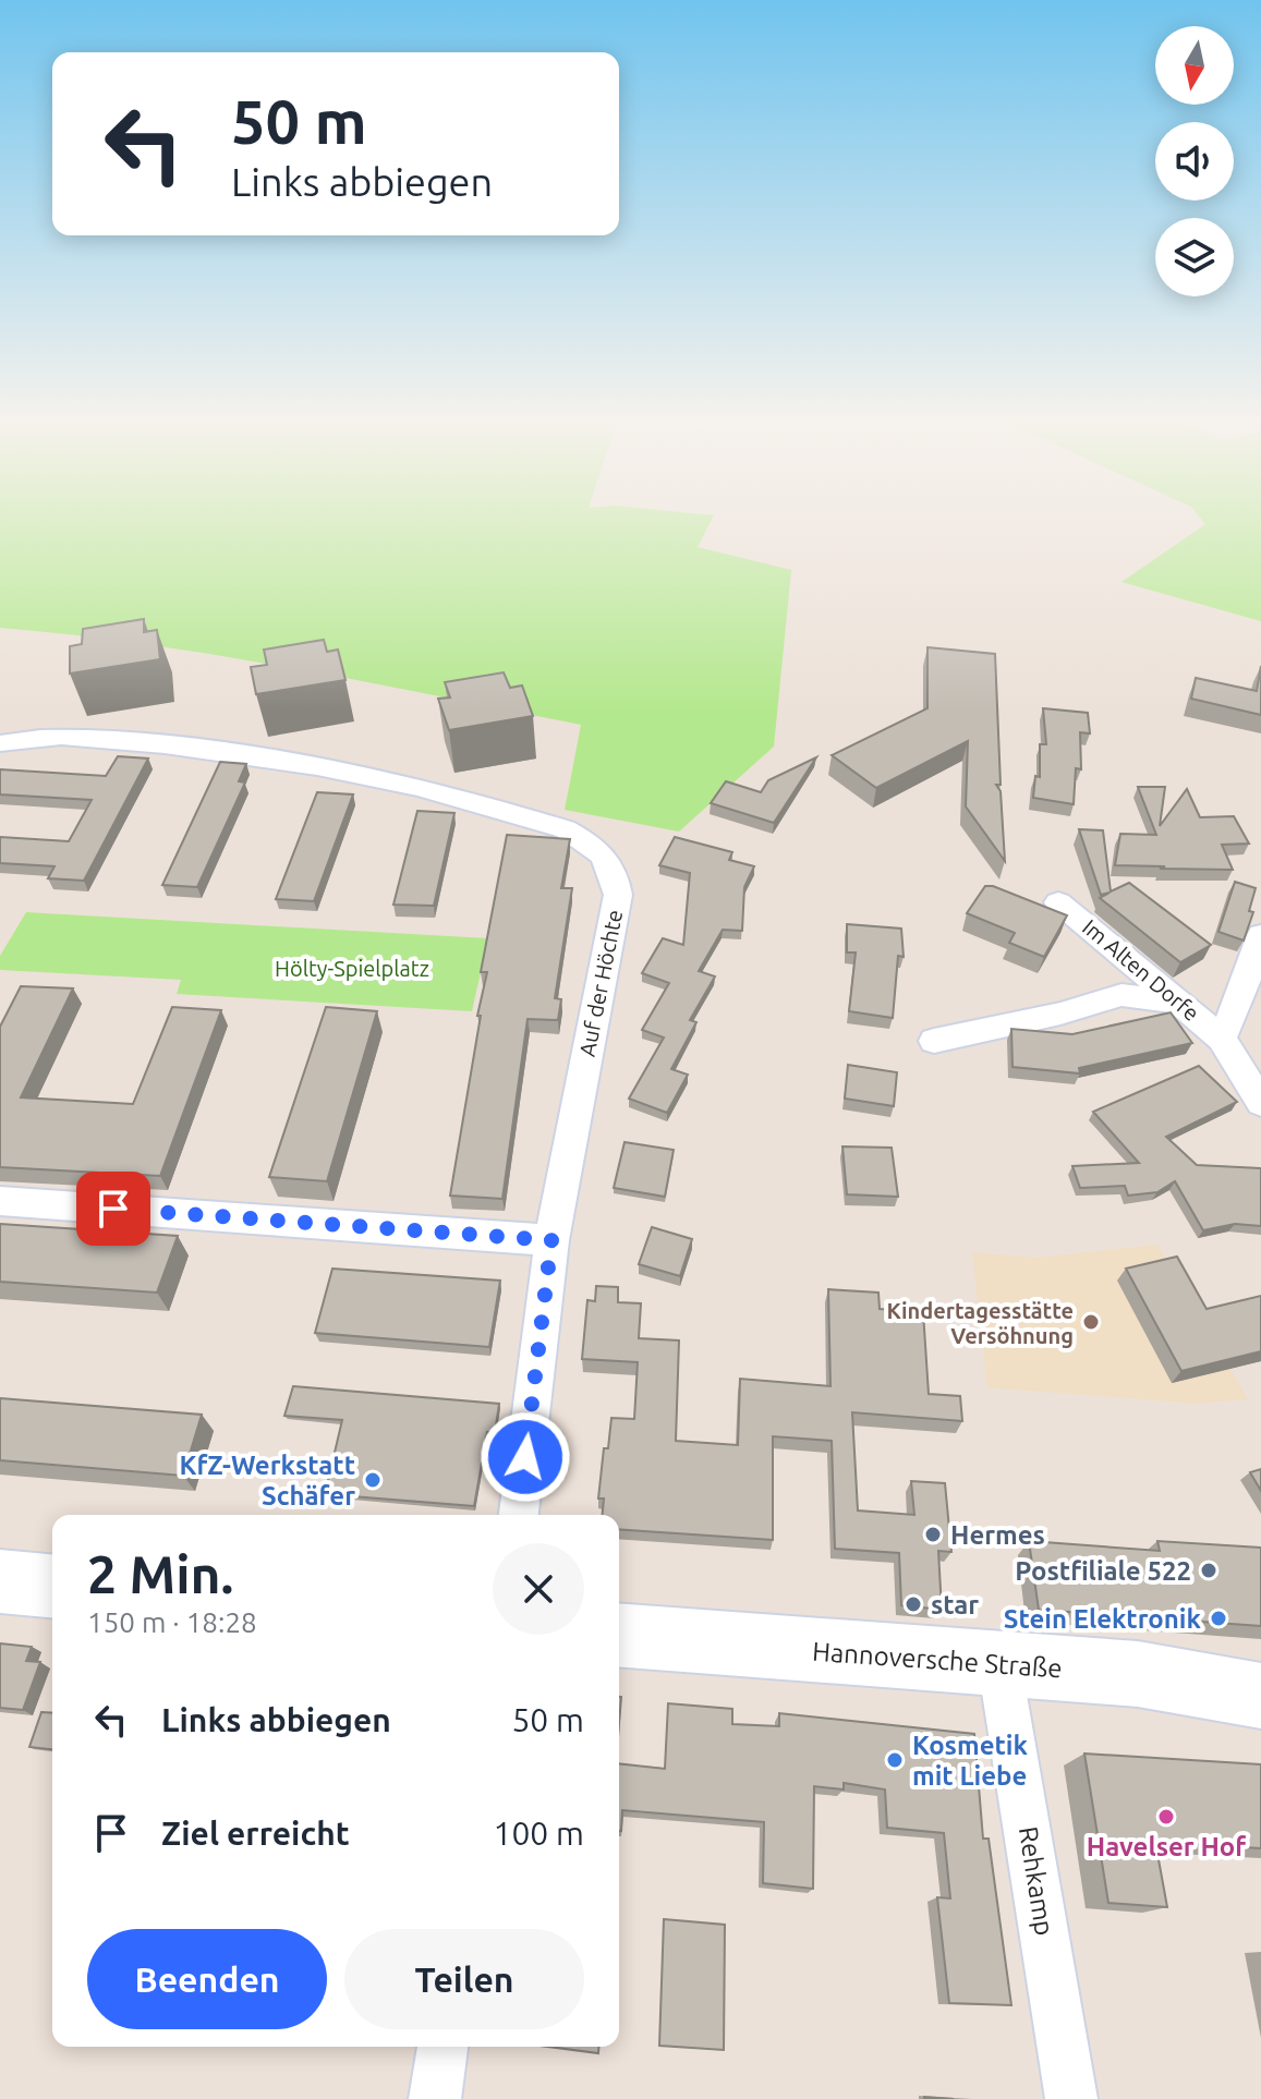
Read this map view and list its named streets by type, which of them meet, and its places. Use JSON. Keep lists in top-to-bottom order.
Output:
{
  "streets": {
    "street": [
      "Im Alten Dorfe",
      "Auf der Höchte",
      "Hannoversche Straße",
      "Rehkamp"
    ]
  },
  "crossings": [
    ["Hannoversche Straße", "Rehkamp"]
  ],
  "parks": ["Hölty-Spielplatz"],
  "places": [
    "Kindertagesstätte Versöhnung",
    "KfZ-Werkstatt Schäfer",
    "Hermes",
    "Postfiliale 522",
    "star",
    "Stein Elektronik",
    "Kosmetik mit Liebe",
    "Havelser Hof"
  ],
  "north": "bottom",
  "page": {
    "turn": ["50 m", "Links abbiegen"],
    "heading": ["2 Min.", "150 m · 18:28"],
    "list": [
      {
        "name": "Links abbiegen",
        "value": "50 m"
      },
      {
        "name": "Ziel erreicht",
        "value": "100 m"
      }
    ],
    "buttons": ["Beenden", "Teilen"]
  }
}
